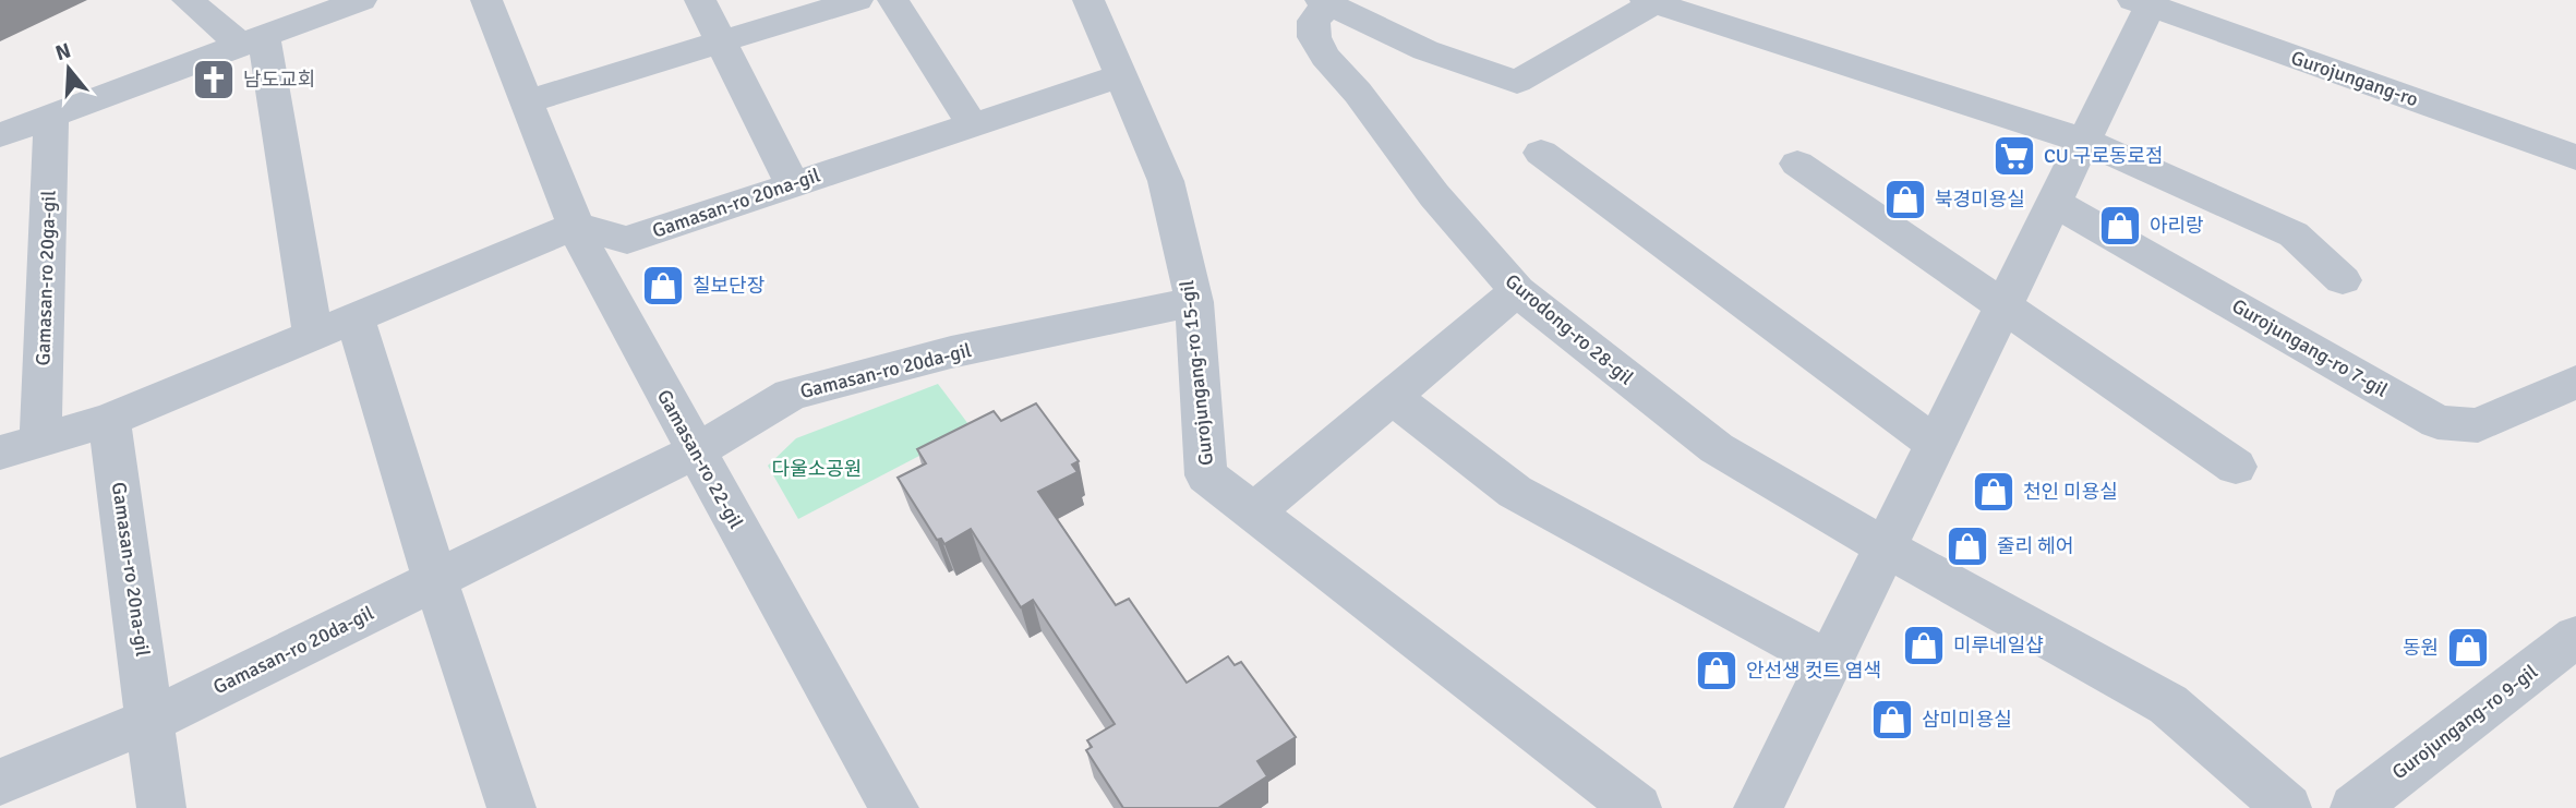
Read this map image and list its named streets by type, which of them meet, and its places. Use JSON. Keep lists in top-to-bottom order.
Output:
{
  "streets": {
    "street": [
      "Gurojungang-ro",
      "Gamasan-ro 20na-gil",
      "Gamasan-ro 20ga-gil",
      "Gurodong-ro 28-gil",
      "Gurojungang-ro 7-gil",
      "Gamasan-ro 20da-gil",
      "Gurojungang-ro 15-gil",
      "Gamasan-ro 22-gil",
      "Gurojungang-ro 9-gil"
    ]
  },
  "crossings": [
    ["Gamasan-ro 20na-gil", "Gamasan-ro 20da-gil"],
    ["Gamasan-ro 20na-gil", "Gurojungang-ro 15-gil"],
    ["Gamasan-ro 20na-gil", "Gamasan-ro 22-gil"],
    ["Gamasan-ro 20da-gil", "Gurojungang-ro 15-gil"],
    ["Gamasan-ro 20da-gil", "Gamasan-ro 22-gil"]
  ],
  "parks": ["다울소공원"],
  "places": {
    "church": ["남도교회"],
    "supermarket": ["CU 구로동로점"],
    "shop": [
      "북경미용실",
      "아리랑",
      "칠보단장",
      "천인 미용실",
      "줄리 헤어",
      "미루네일샵",
      "동원",
      "안선생 컷트 염색",
      "삼미미용실"
    ]
  },
  "north": "top"
}
